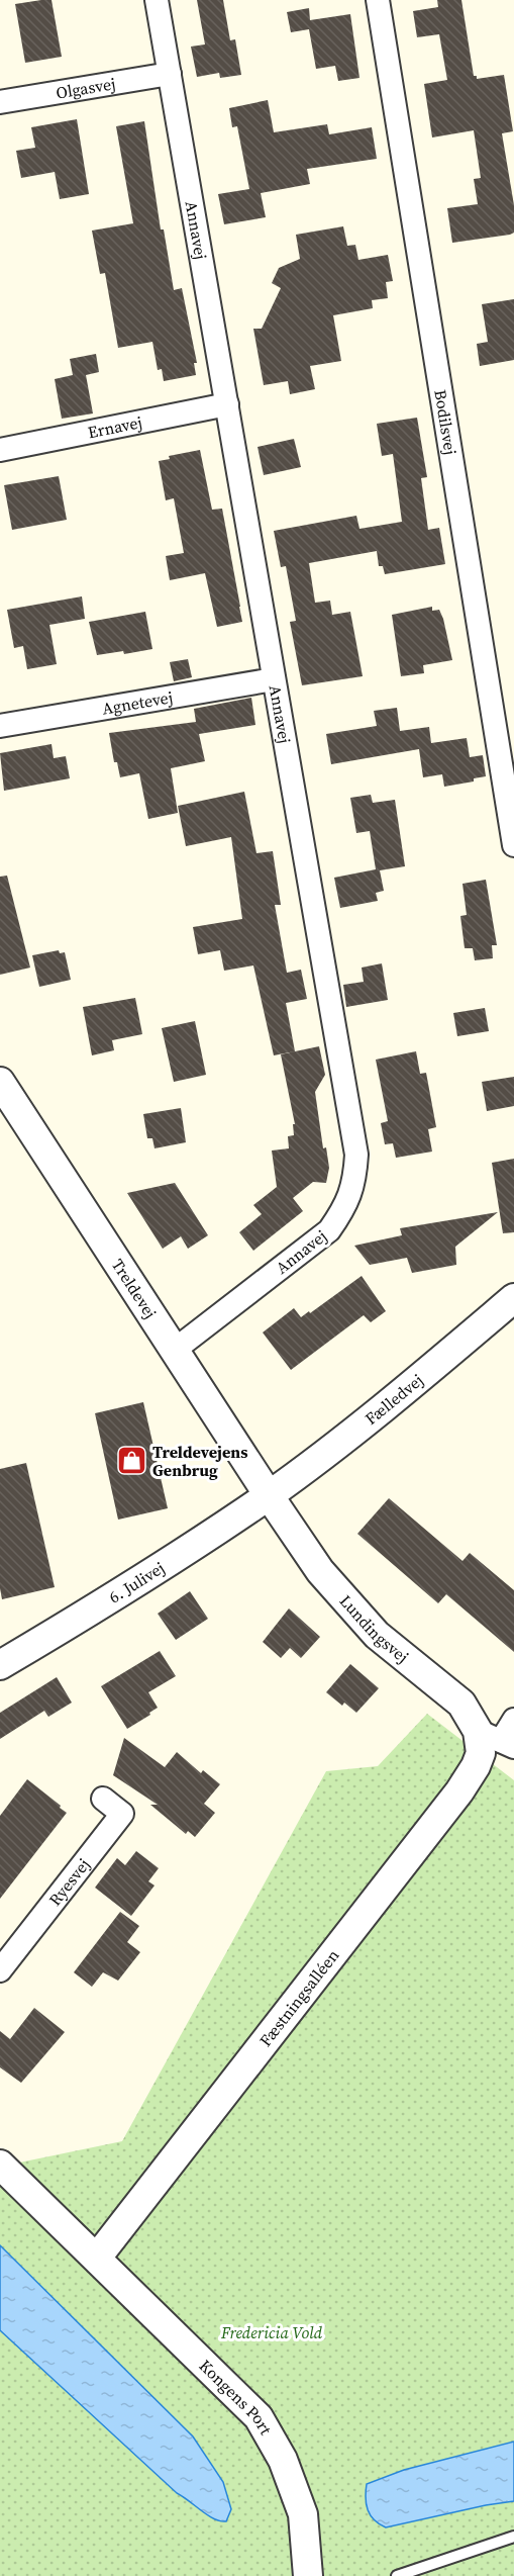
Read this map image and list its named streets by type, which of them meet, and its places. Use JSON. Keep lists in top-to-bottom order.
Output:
{
  "streets": {
    "street": [
      "Olgasvej",
      "Annavej",
      "Bodilsvej",
      "Ernavej",
      "Agnetevej",
      "Treldevej",
      "Fælledvej",
      "6. Julivej",
      "Lundingsvej",
      "Ryesvej",
      "Fæstningsalléen",
      "Kongens Port"
    ]
  },
  "crossings": [
    ["Olgasvej", "Annavej"],
    ["Annavej", "Ernavej"],
    ["Annavej", "Agnetevej"],
    ["Annavej", "Treldevej"],
    ["Treldevej", "Fælledvej"],
    ["Treldevej", "6. Julivej"],
    ["Treldevej", "Lundingsvej"],
    ["Fælledvej", "6. Julivej"],
    ["Fælledvej", "Lundingsvej"],
    ["6. Julivej", "Lundingsvej"],
    ["Lundingsvej", "Fæstningsalléen"],
    ["Fæstningsalléen", "Kongens Port"]
  ],
  "parks": ["Fredericia Vold"],
  "places": {
    "shop": ["Treldevejens Genbrug"]
  }
}
